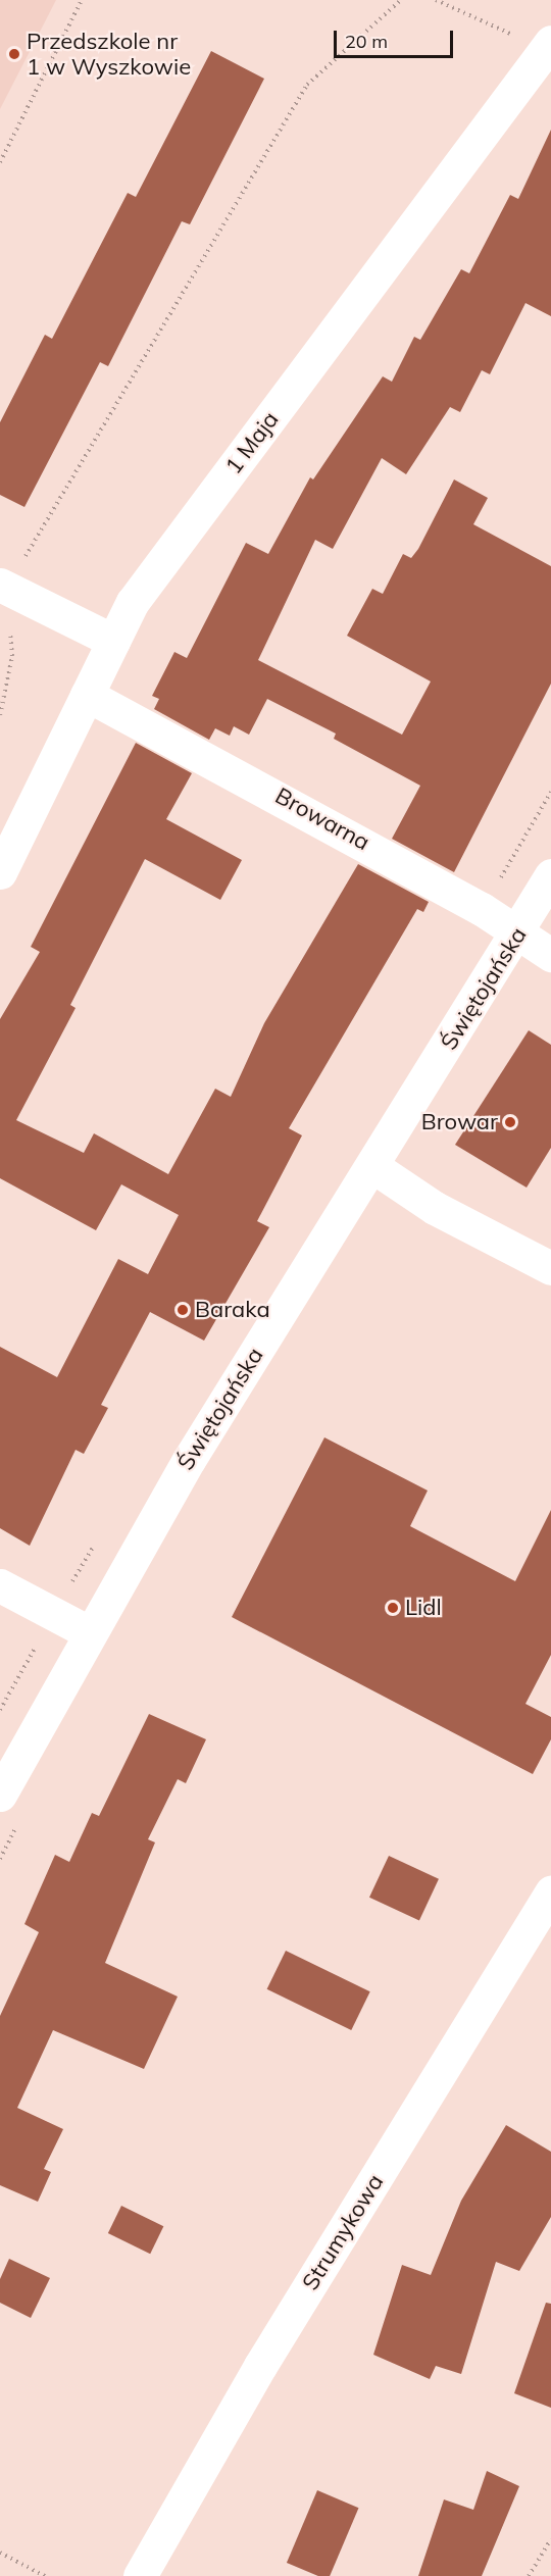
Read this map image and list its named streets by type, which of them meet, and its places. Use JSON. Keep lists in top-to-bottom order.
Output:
{
  "streets": {
    "street": [
      "1 Maja",
      "Browarna",
      "Świętojańska",
      "Strumykowa"
    ]
  },
  "crossings": [
    ["1 Maja", "Browarna"],
    ["Browarna", "Świętojańska"]
  ],
  "places": [
    "Przedszkole nr 1 w Wyszkowie",
    "Browar",
    "Baraka",
    "Lidl"
  ],
  "scale_bar": "20 m"
}
